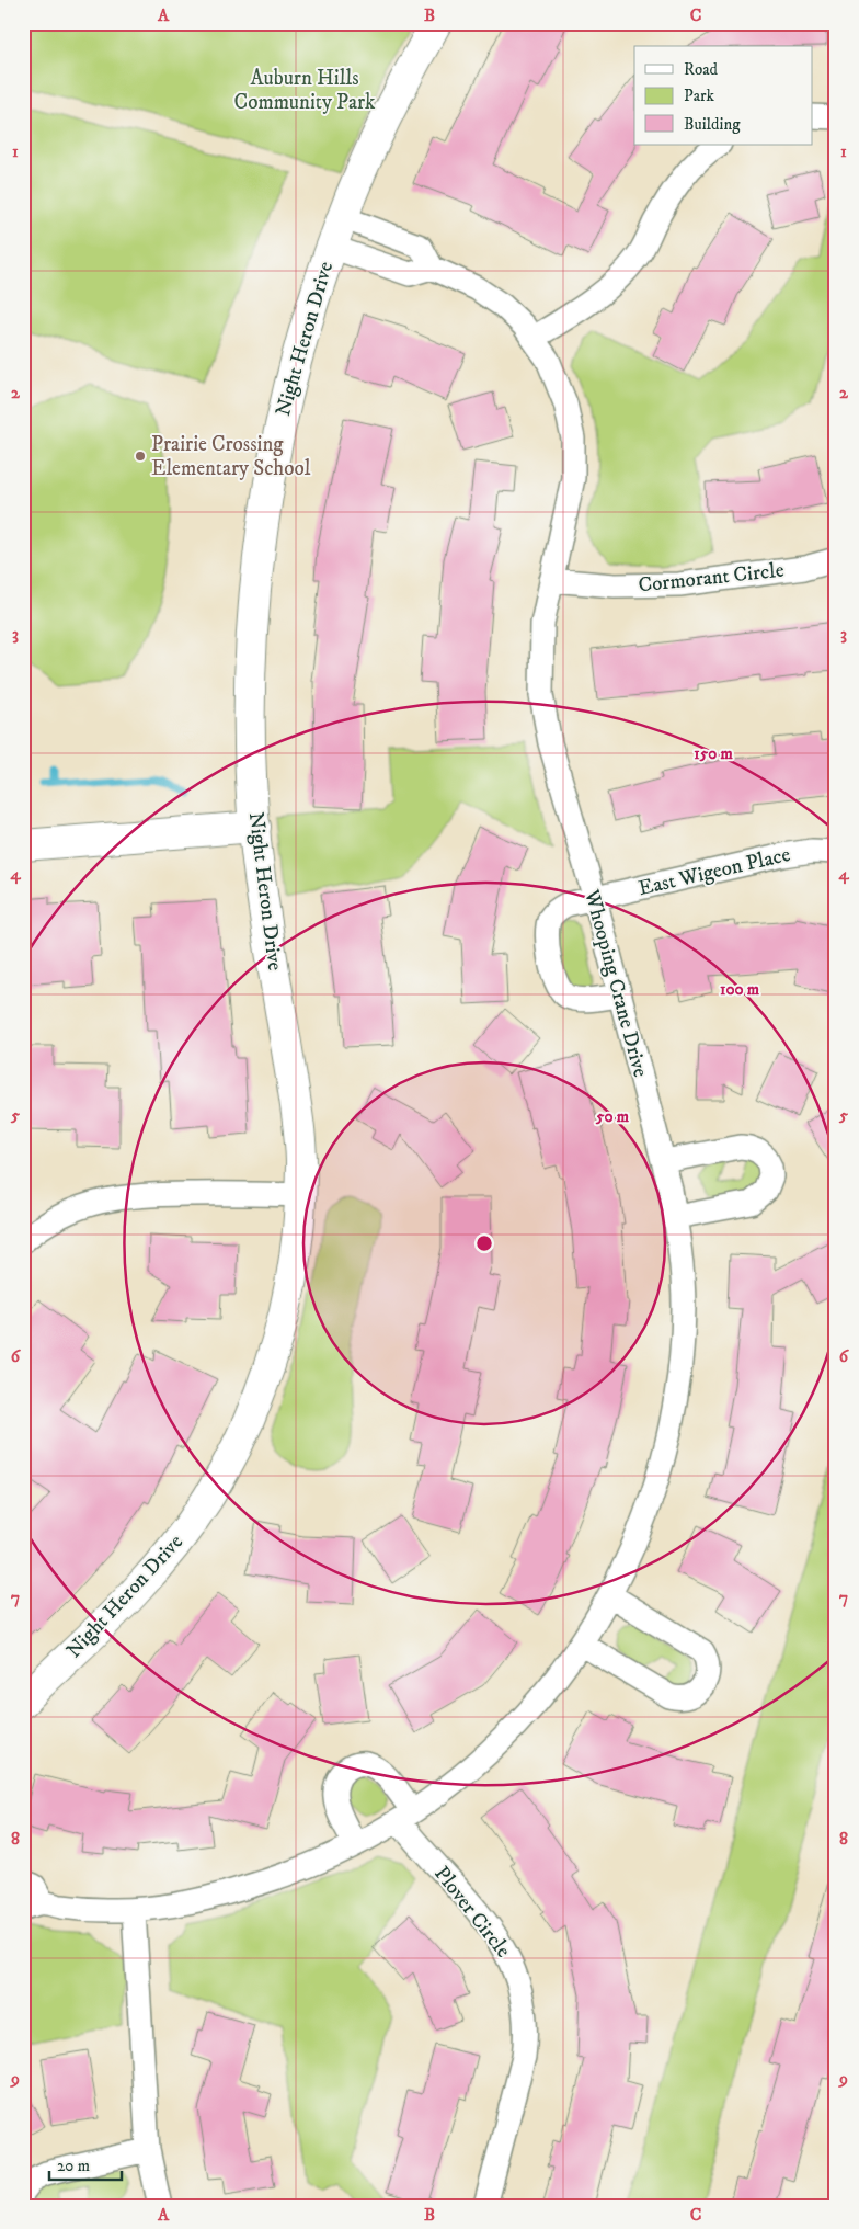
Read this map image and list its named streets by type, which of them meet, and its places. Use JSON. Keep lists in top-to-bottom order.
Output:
{
  "streets": {
    "street": [
      "Night Heron Drive",
      "Cormorant Circle",
      "East Wigeon Place",
      "Whooping Crane Drive",
      "Plover Circle"
    ]
  },
  "crossings": [
    ["Cormorant Circle", "Whooping Crane Drive"],
    ["East Wigeon Place", "Whooping Crane Drive"],
    ["Whooping Crane Drive", "Plover Circle"]
  ],
  "parks": ["Auburn Hills Community Park"],
  "places": ["Prairie Crossing Elementary School"],
  "legend": ["Road", "Park", "Building"],
  "scale_bar": "20 m",
  "grid": {
    "columns": ["A", "B", "C"],
    "rows": [
      "1",
      "2",
      "3",
      "4",
      "5",
      "6",
      "7",
      "8",
      "9"
    ]
  },
  "rings": ["150 m", "100 m", "50 m"]
}
